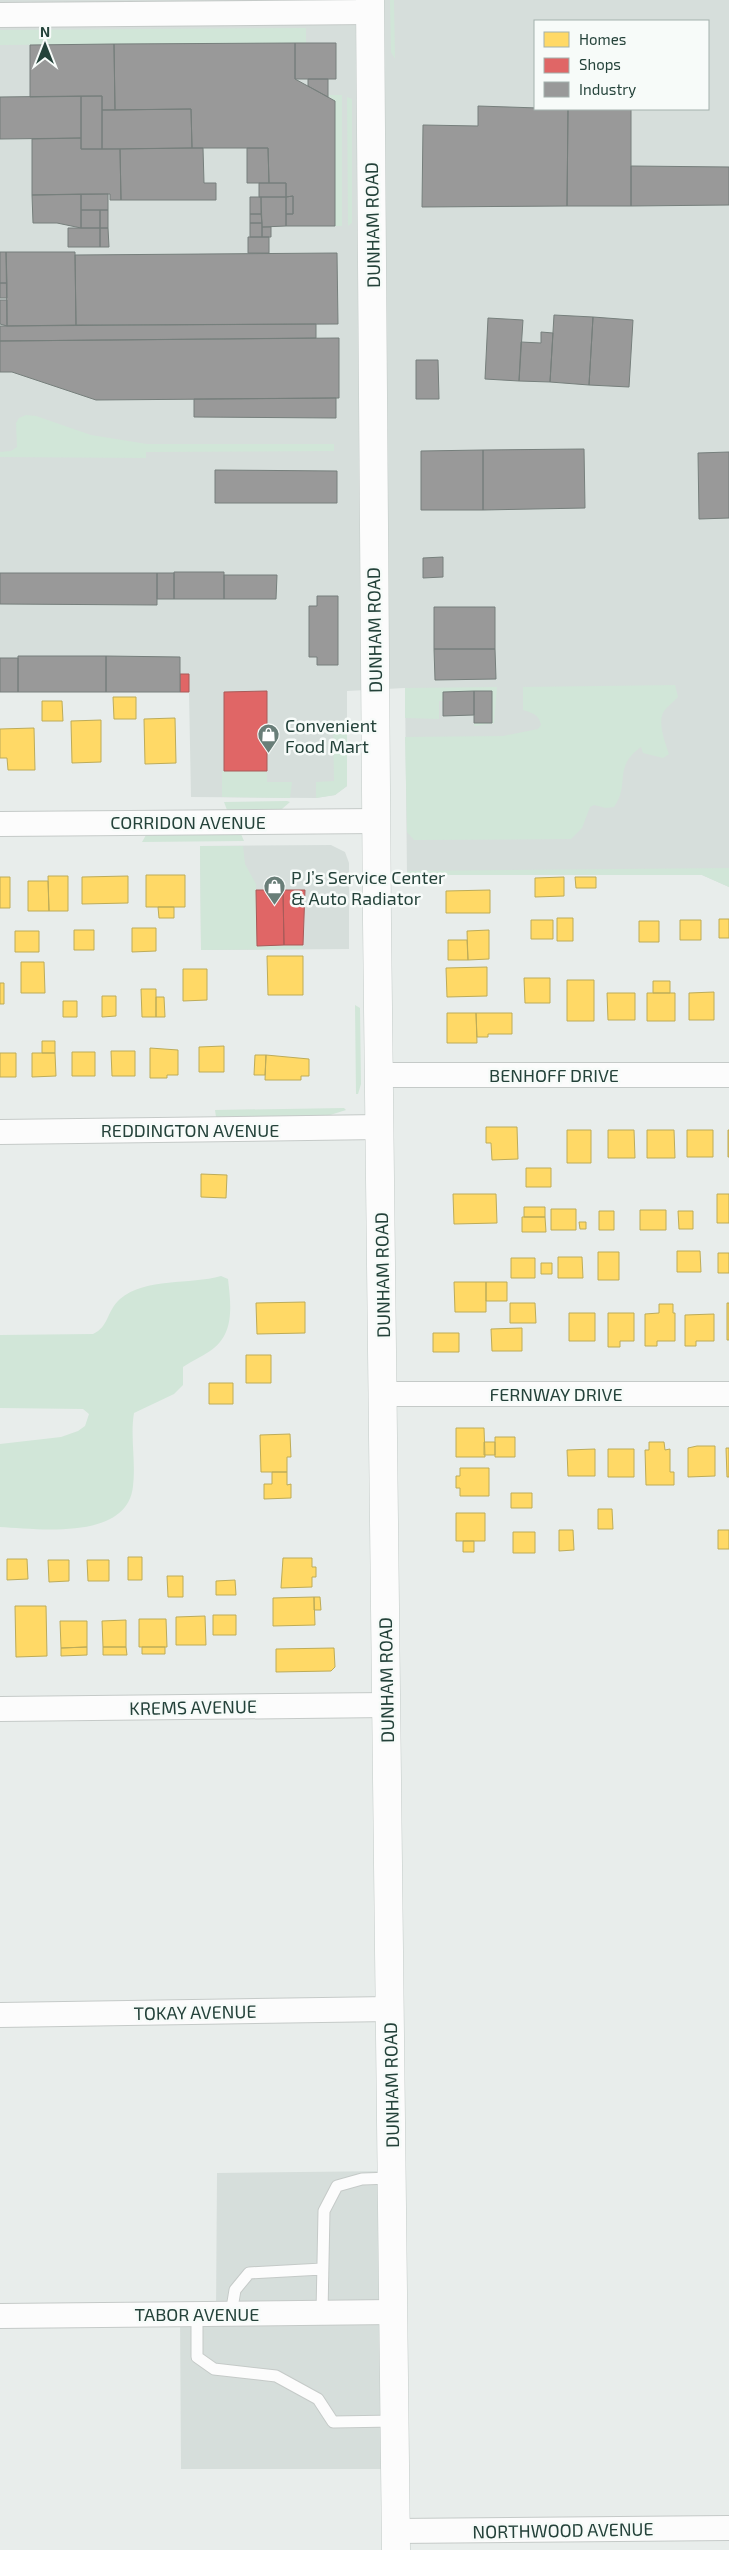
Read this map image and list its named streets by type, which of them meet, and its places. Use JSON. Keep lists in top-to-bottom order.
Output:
{
  "streets": {
    "street": [
      "DUNHAM ROAD",
      "CORRIDON AVENUE",
      "BENHOFF DRIVE",
      "REDDINGTON AVENUE",
      "FERNWAY DRIVE",
      "KREMS AVENUE",
      "TOKAY AVENUE",
      "TABOR AVENUE",
      "NORTHWOOD AVENUE"
    ]
  },
  "crossings": [
    ["DUNHAM ROAD", "CORRIDON AVENUE"],
    ["DUNHAM ROAD", "BENHOFF DRIVE"],
    ["DUNHAM ROAD", "REDDINGTON AVENUE"],
    ["DUNHAM ROAD", "FERNWAY DRIVE"],
    ["DUNHAM ROAD", "KREMS AVENUE"],
    ["DUNHAM ROAD", "TOKAY AVENUE"],
    ["DUNHAM ROAD", "TABOR AVENUE"],
    ["DUNHAM ROAD", "NORTHWOOD AVENUE"]
  ],
  "places": {
    "shop": ["Convenient Food Mart", "P J’s Service Center & Auto Radiator"]
  },
  "legend": ["Homes", "Shops", "Industry"],
  "north": "top"
}
